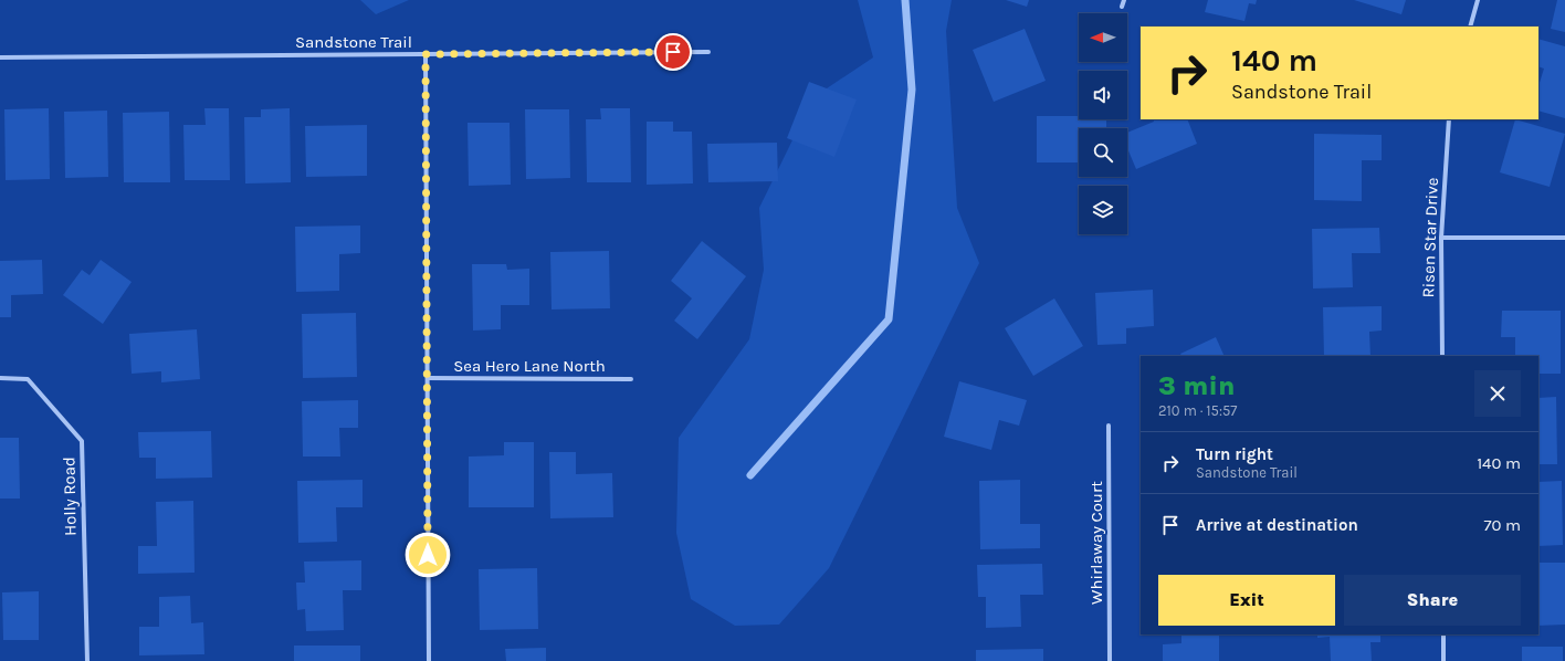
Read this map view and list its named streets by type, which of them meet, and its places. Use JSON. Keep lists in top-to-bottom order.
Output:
{
  "streets": {
    "street": [
      "Sandstone Trail",
      "Risen Star Drive",
      "Sea Hero Lane North",
      "Holly Road",
      "Whirlaway Court"
    ]
  },
  "north": "left",
  "page": {
    "turn": ["140 m", "Sandstone Trail"],
    "heading": ["3 min", "210 m · 15:57"],
    "list": [
      {
        "name": "Turn right",
        "note": "Sandstone Trail",
        "value": "140 m"
      },
      {
        "name": "Arrive at destination",
        "value": "70 m"
      }
    ],
    "buttons": ["Exit", "Share"]
  }
}
